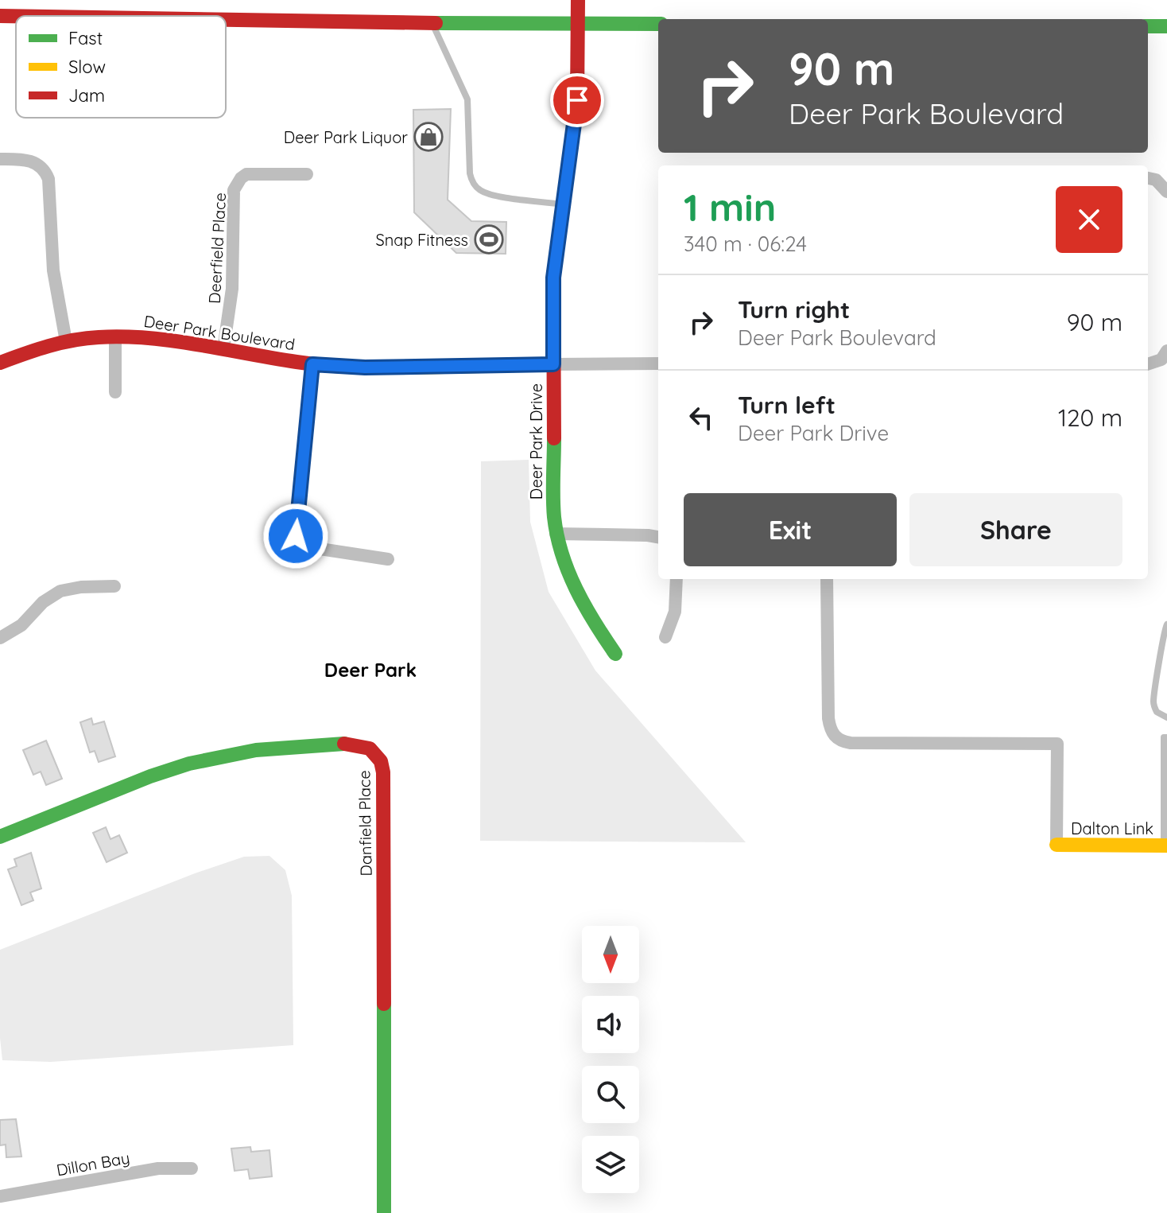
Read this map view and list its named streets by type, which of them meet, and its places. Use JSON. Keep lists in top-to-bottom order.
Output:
{
  "streets": {
    "street": [
      "Deerfield Place",
      "Deer Park Boulevard",
      "Deer Park Drive",
      "Danfield Place",
      "Dalton Link",
      "Dillon Bay"
    ]
  },
  "crossings": [
    ["Deerfield Place", "Deer Park Boulevard"],
    ["Deer Park Boulevard", "Deer Park Drive"]
  ],
  "districts": ["Deer Park"],
  "places": {
    "shop": ["Deer Park Liquor"],
    "sports": ["Snap Fitness"]
  },
  "legend": ["Fast", "Slow", "Jam"],
  "north": "bottom",
  "page": {
    "turn": ["90 m", "Deer Park Boulevard"],
    "heading": ["1 min", "340 m · 06:24"],
    "list": [
      {
        "name": "Turn right",
        "note": "Deer Park Boulevard",
        "value": "90 m"
      },
      {
        "name": "Turn left",
        "note": "Deer Park Drive",
        "value": "120 m"
      }
    ],
    "buttons": ["Exit", "Share"]
  }
}
